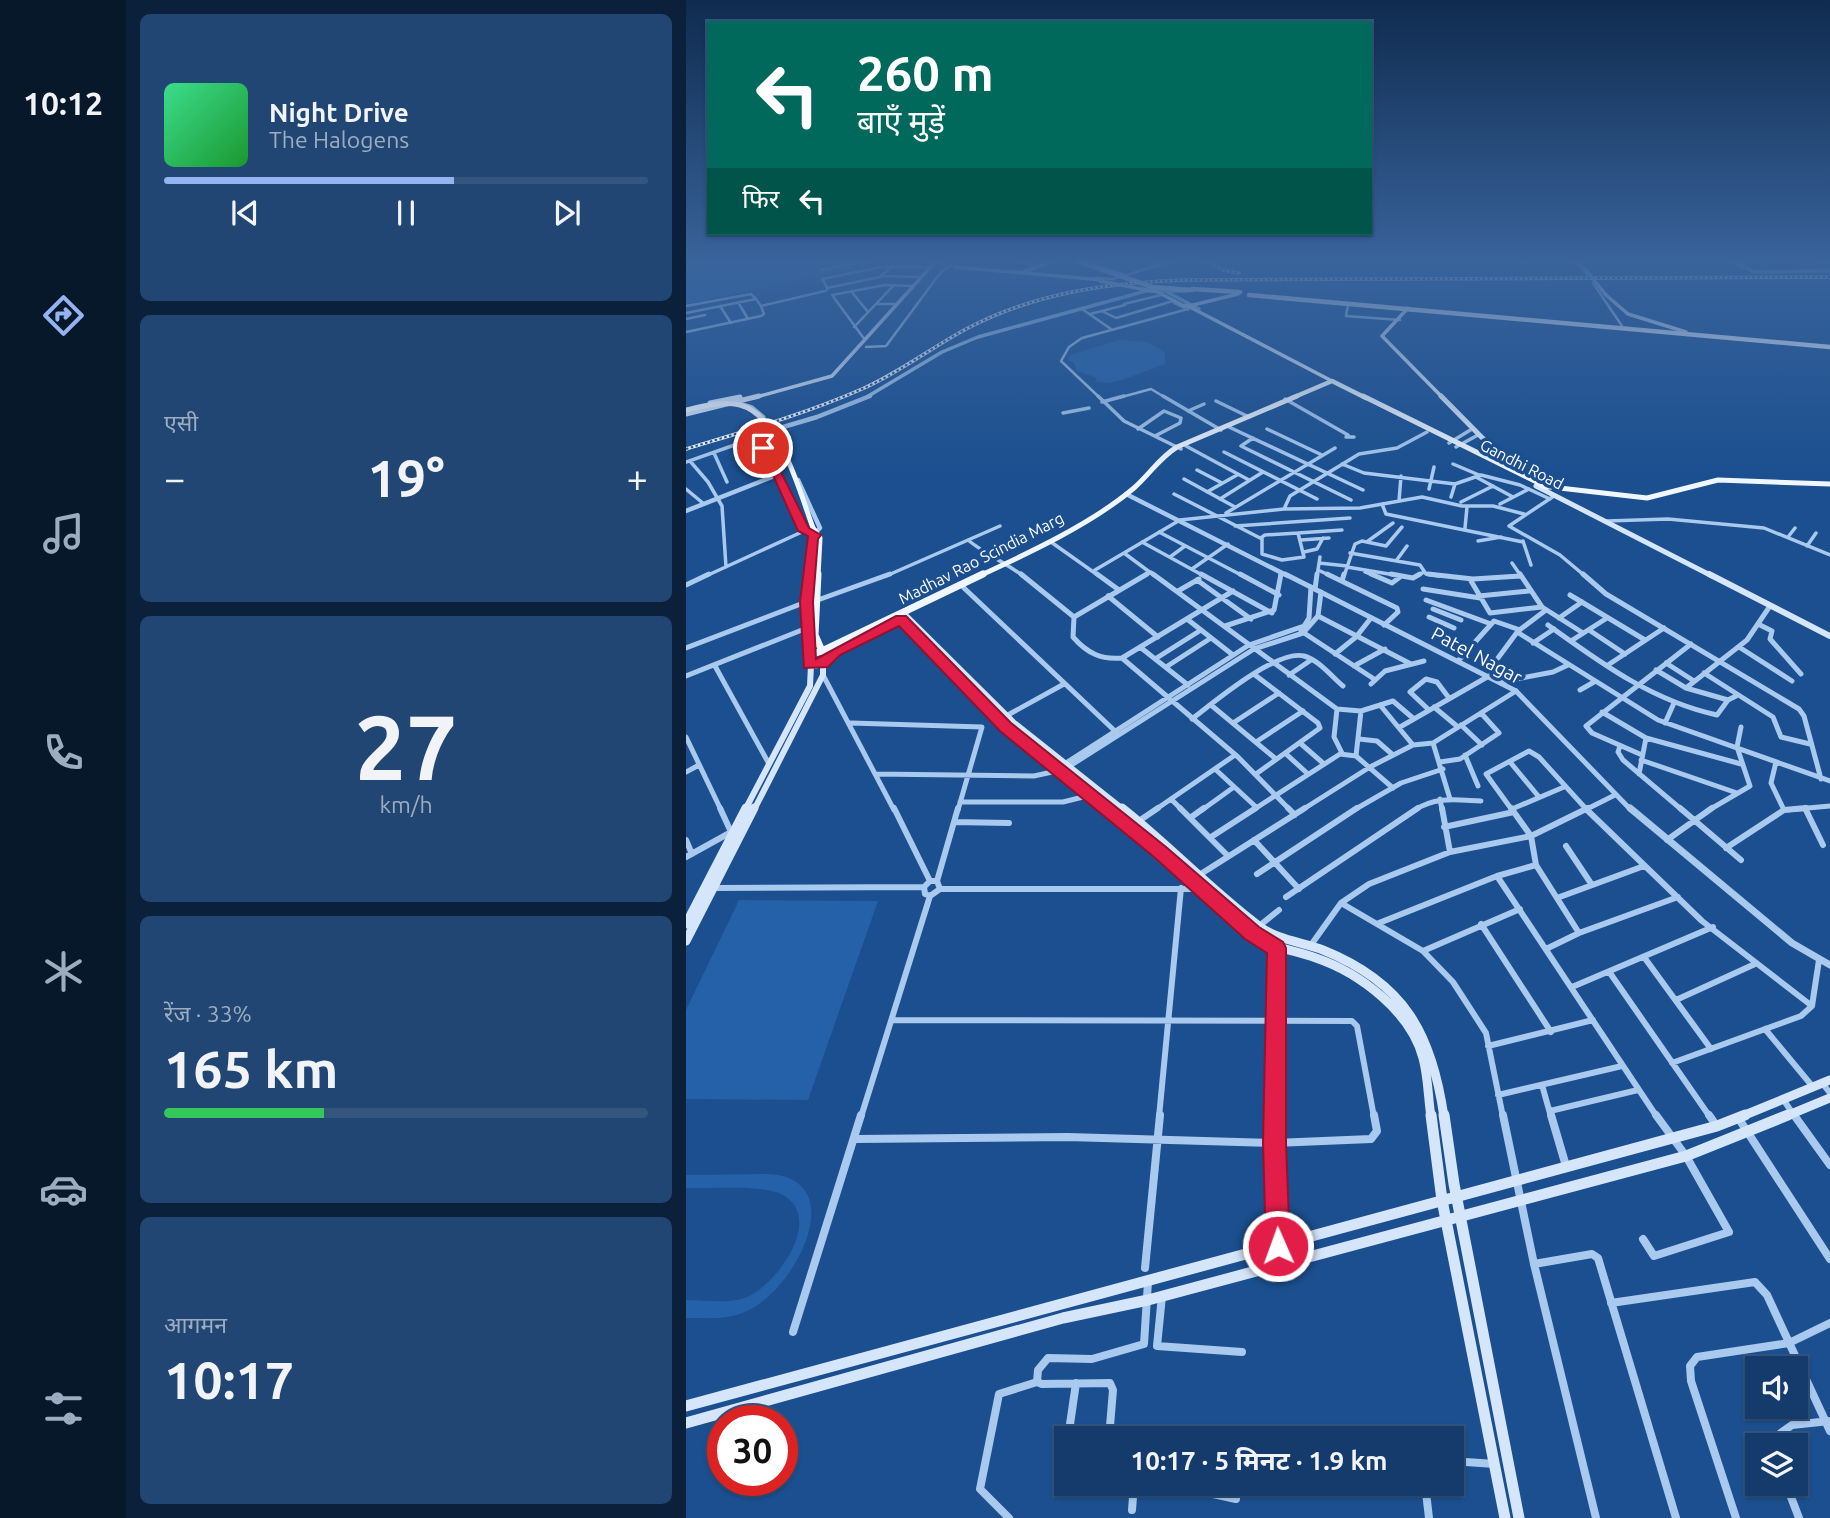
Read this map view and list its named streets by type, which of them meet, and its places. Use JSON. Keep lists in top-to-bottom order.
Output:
{
  "streets": {
    "main road": ["Gandhi Road", "Madhav Rao Scindia Marg"],
    "street": ["Patel Nagar"]
  },
  "crossings": [
    ["Gandhi Road", "Madhav Rao Scindia Marg"],
    ["Madhav Rao Scindia Marg", "Patel Nagar"]
  ],
  "page": {
    "tabs": "10:12",
    "turn": ["260 m", "बाएँ मुड़ें"],
    "song": ["Night Drive", "The Halogens"],
    "then": "फिर",
    "tile": [
      "एसी",
      ["27", "km/h"],
      ["रेंज · 33%", "165 km"],
      ["आगमन", "10:17"]
    ],
    "heat": ["−", "19°", "+"],
    "limit": "30",
    "trip": "10:17 · 5 मिनट · 1.9 km"
  }
}
